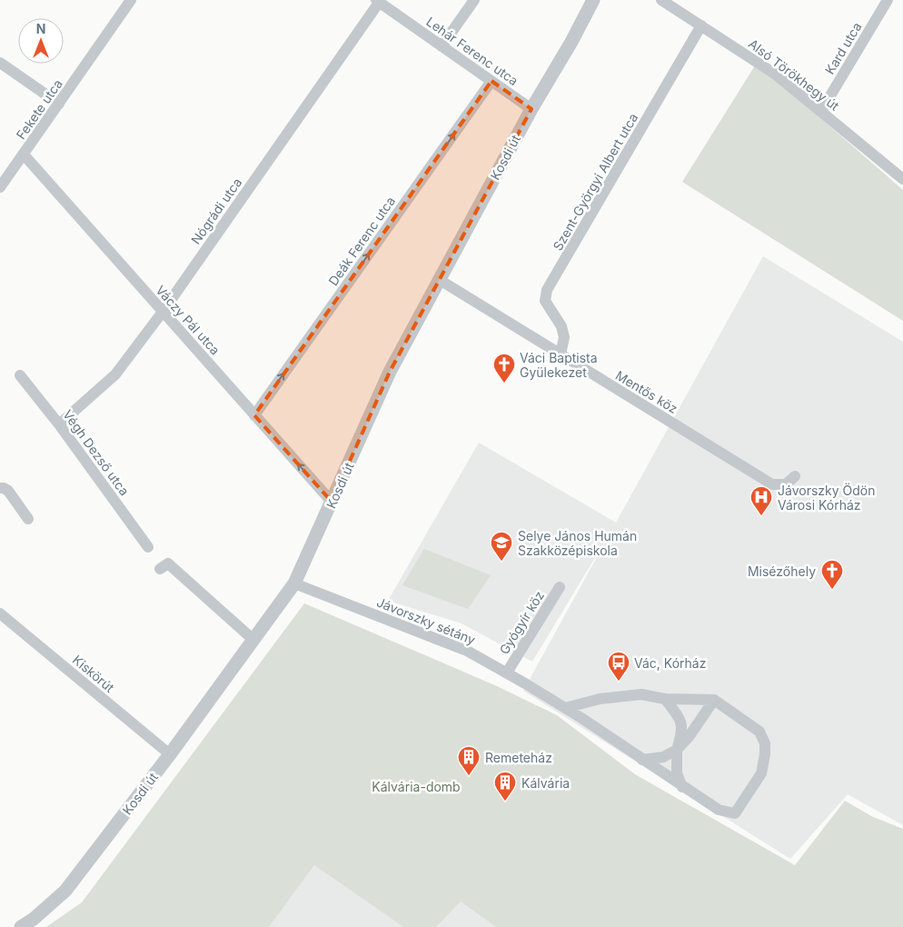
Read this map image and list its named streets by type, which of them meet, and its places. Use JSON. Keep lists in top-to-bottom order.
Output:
{
  "streets": {
    "street": [
      "Kard utca",
      "Lehár Ferenc utca",
      "Alsó Törökhegy út",
      "Fekete utca",
      "Kosdi út",
      "Szent-Györgyi Albert utca",
      "Nógrádi utca",
      "Deák Ferenc utca",
      "Váczy Pál utca",
      "Mentős köz",
      "Végh Dezső utca",
      "Jávorszky sétány",
      "Gyógyír köz",
      "Kiskörút"
    ]
  },
  "crossings": [
    ["Kard utca", "Alsó Törökhegy út"],
    ["Lehár Ferenc utca", "Kosdi út"],
    ["Lehár Ferenc utca", "Nógrádi utca"],
    ["Lehár Ferenc utca", "Deák Ferenc utca"],
    ["Alsó Törökhegy út", "Szent-Györgyi Albert utca"],
    ["Fekete utca", "Váczy Pál utca"],
    ["Kosdi út", "Váczy Pál utca"],
    ["Kosdi út", "Mentős köz"],
    ["Kosdi út", "Jávorszky sétány"],
    ["Kosdi út", "Kiskörút"],
    ["Szent-Györgyi Albert utca", "Mentős köz"],
    ["Nógrádi utca", "Váczy Pál utca"],
    ["Nógrádi utca", "Végh Dezső utca"],
    ["Deák Ferenc utca", "Váczy Pál utca"],
    ["Jávorszky sétány", "Gyógyír köz"]
  ],
  "one_way": ["Deák Ferenc utca"],
  "parks": ["Kálvária-domb"],
  "places": {
    "church": ["Váci Baptista Gyülekezet", "Misézőhely"],
    "hospital": ["Jávorszky Ödön Városi Kórház"],
    "school or university": ["Selye János Humán Szakközépiskola"],
    "bus stop": ["Vác, Kórház"],
    "building": ["Remeteház", "Kálvária"]
  },
  "north": "top"
}
